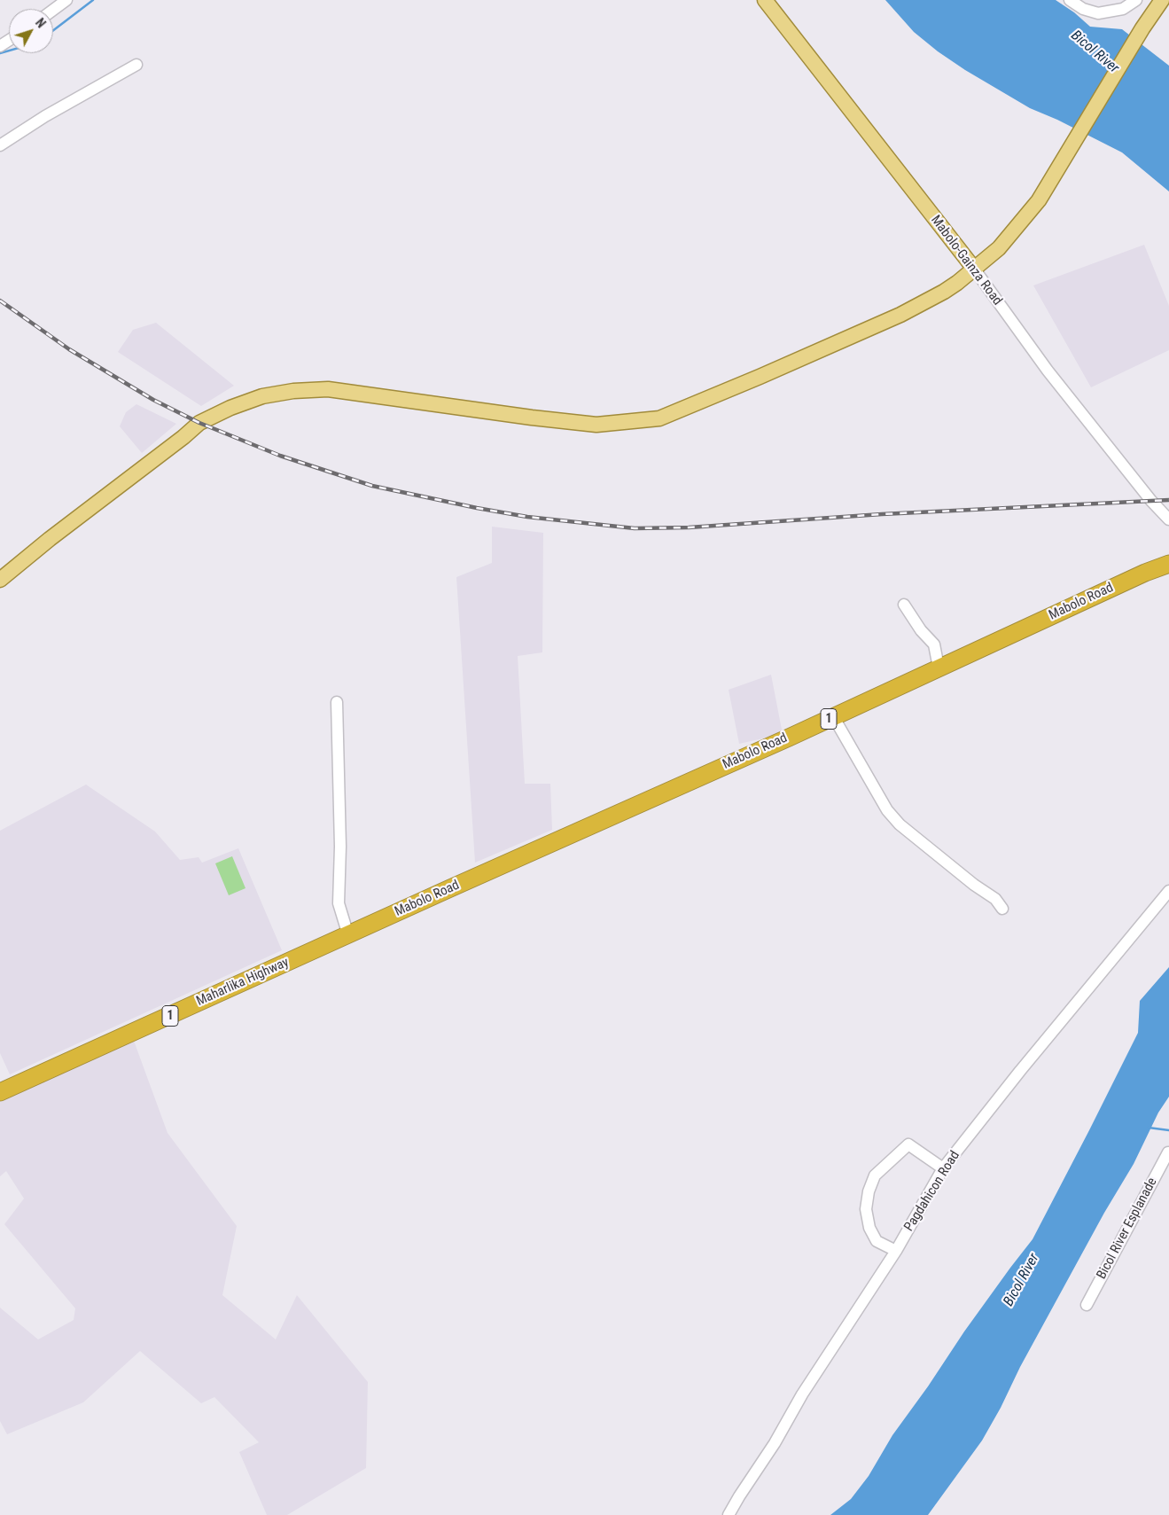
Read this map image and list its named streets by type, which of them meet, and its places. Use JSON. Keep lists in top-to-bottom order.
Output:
{
  "streets": {
    "highway": ["Mabolo Road", "1", "Maharlika Highway"],
    "main road": ["Mabolo-Gainza Road"],
    "street": ["Pagdahicon Road", "Bicol River Esplanade"]
  },
  "crossings": [
    ["Mabolo Road", "Maharlika Highway"]
  ],
  "water": ["Bicol River"],
  "north": "top right"
}
